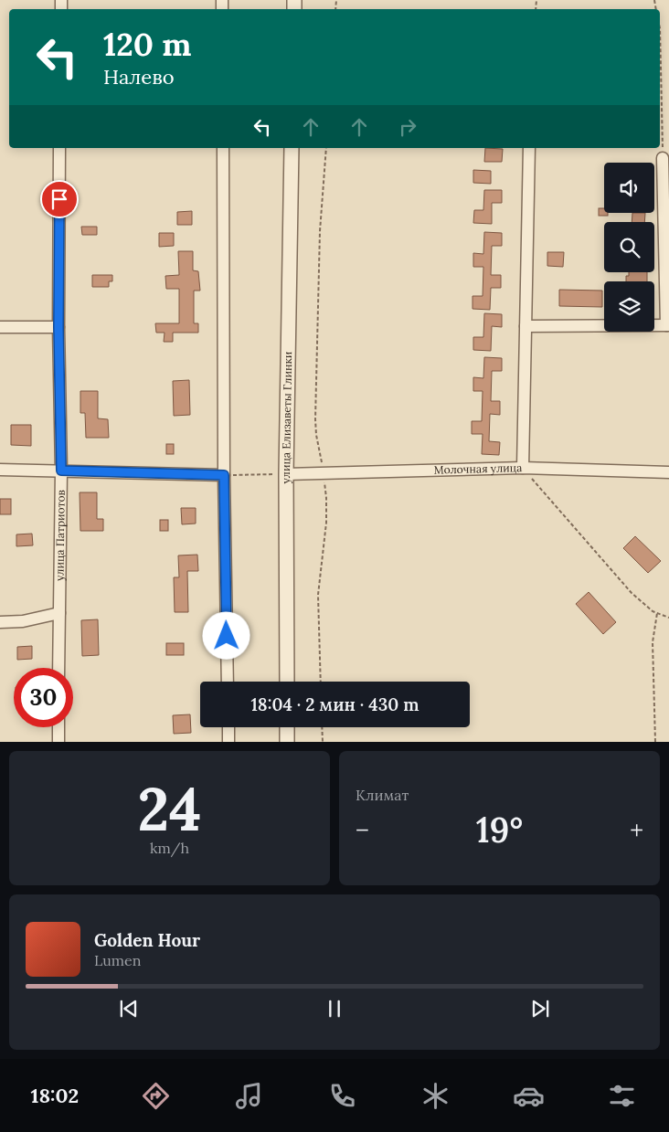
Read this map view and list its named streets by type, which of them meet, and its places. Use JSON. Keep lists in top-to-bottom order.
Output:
{
  "streets": {
    "street": ["улица Елизаветы Глинки", "Молочная улица", "улица Патриотов"]
  },
  "crossings": [
    ["улица Елизаветы Глинки", "Молочная улица"]
  ],
  "page": {
    "turn": ["120 m", "Налево"],
    "limit": "30",
    "trip": "18:04 · 2 мин · 430 m",
    "tile": [
      ["24", "km/h"],
      "Климат"
    ],
    "heat": ["−", "19°", "+"],
    "song": ["Golden Hour", "Lumen"],
    "tabs": "18:02"
  }
}
